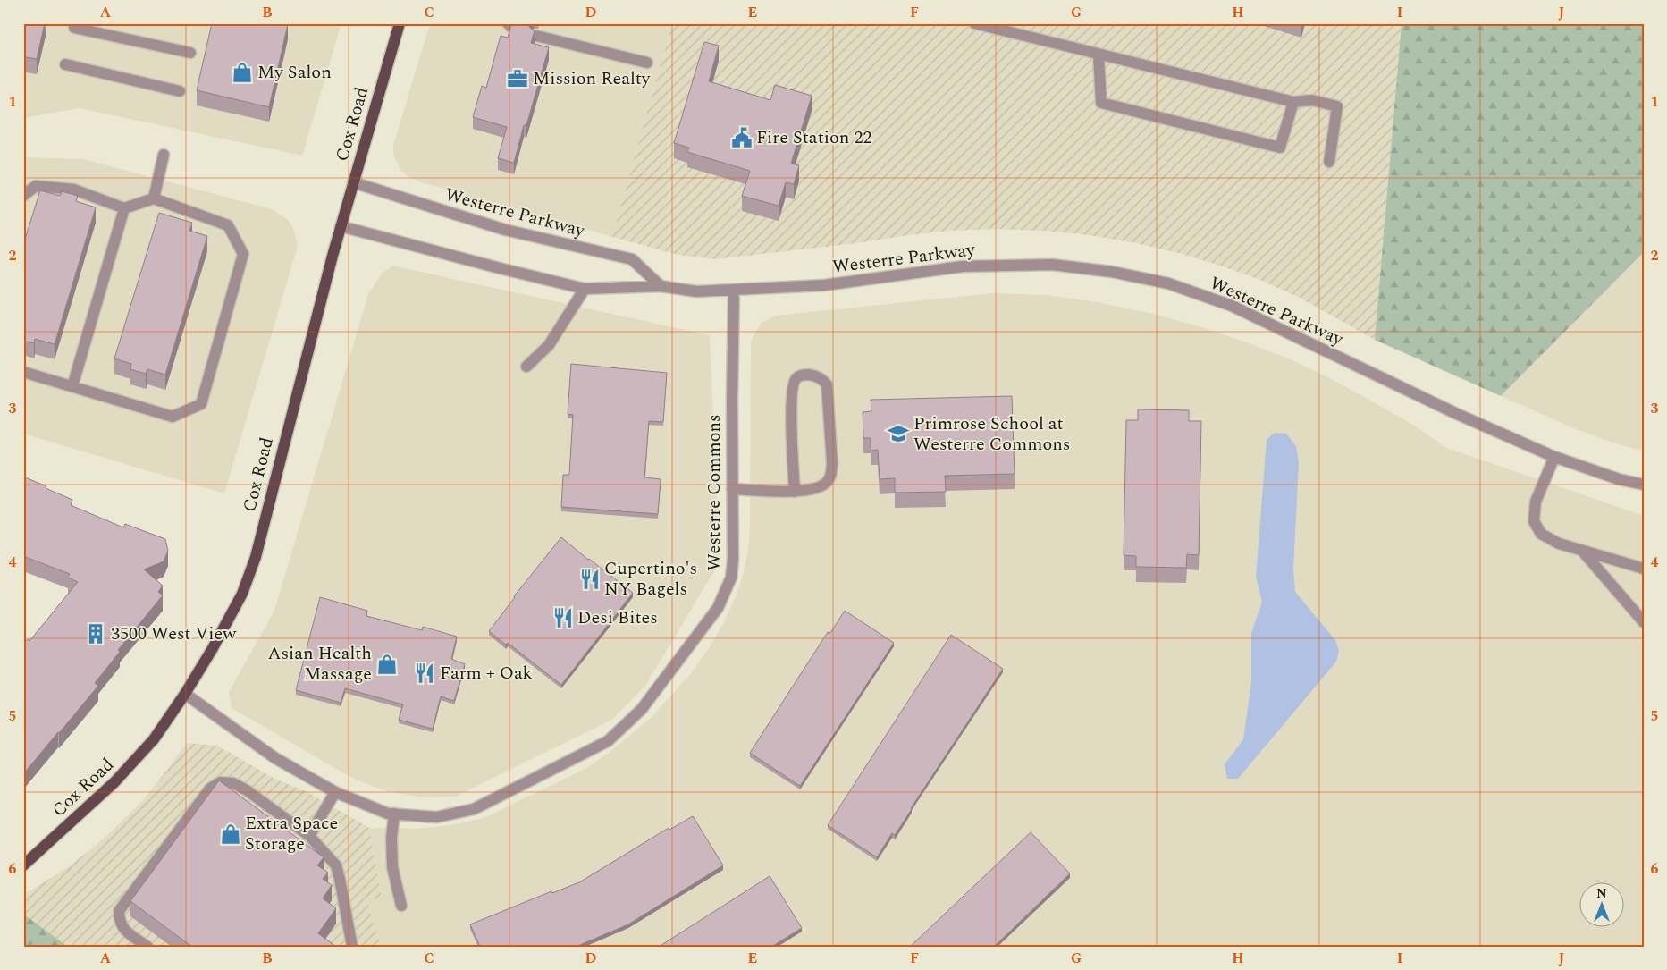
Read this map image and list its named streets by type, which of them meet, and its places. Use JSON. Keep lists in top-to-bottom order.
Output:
{
  "streets": {
    "main road": ["Cox Road"],
    "street": ["Westerre Parkway", "Westerre Commons"]
  },
  "crossings": [
    ["Cox Road", "Westerre Parkway"],
    ["Cox Road", "Westerre Commons"],
    ["Westerre Parkway", "Westerre Commons"]
  ],
  "places": {
    "shop": ["My Salon", "Asian Health Massage", "Extra Space Storage"],
    "office": ["Mission Realty"],
    "public building": ["Fire Station 22"],
    "school or university": ["Primrose School at Westerre Commons"],
    "restaurant": ["Cupertino's NY Bagels", "Desi Bites", "Farm + Oak"],
    "building": ["3500 West View"]
  },
  "north": "top",
  "grid": {
    "columns": [
      "A",
      "B",
      "C",
      "D",
      "E",
      "F",
      "G",
      "H",
      "I",
      "J"
    ],
    "rows": [
      "1",
      "2",
      "3",
      "4",
      "5",
      "6"
    ]
  }
}
